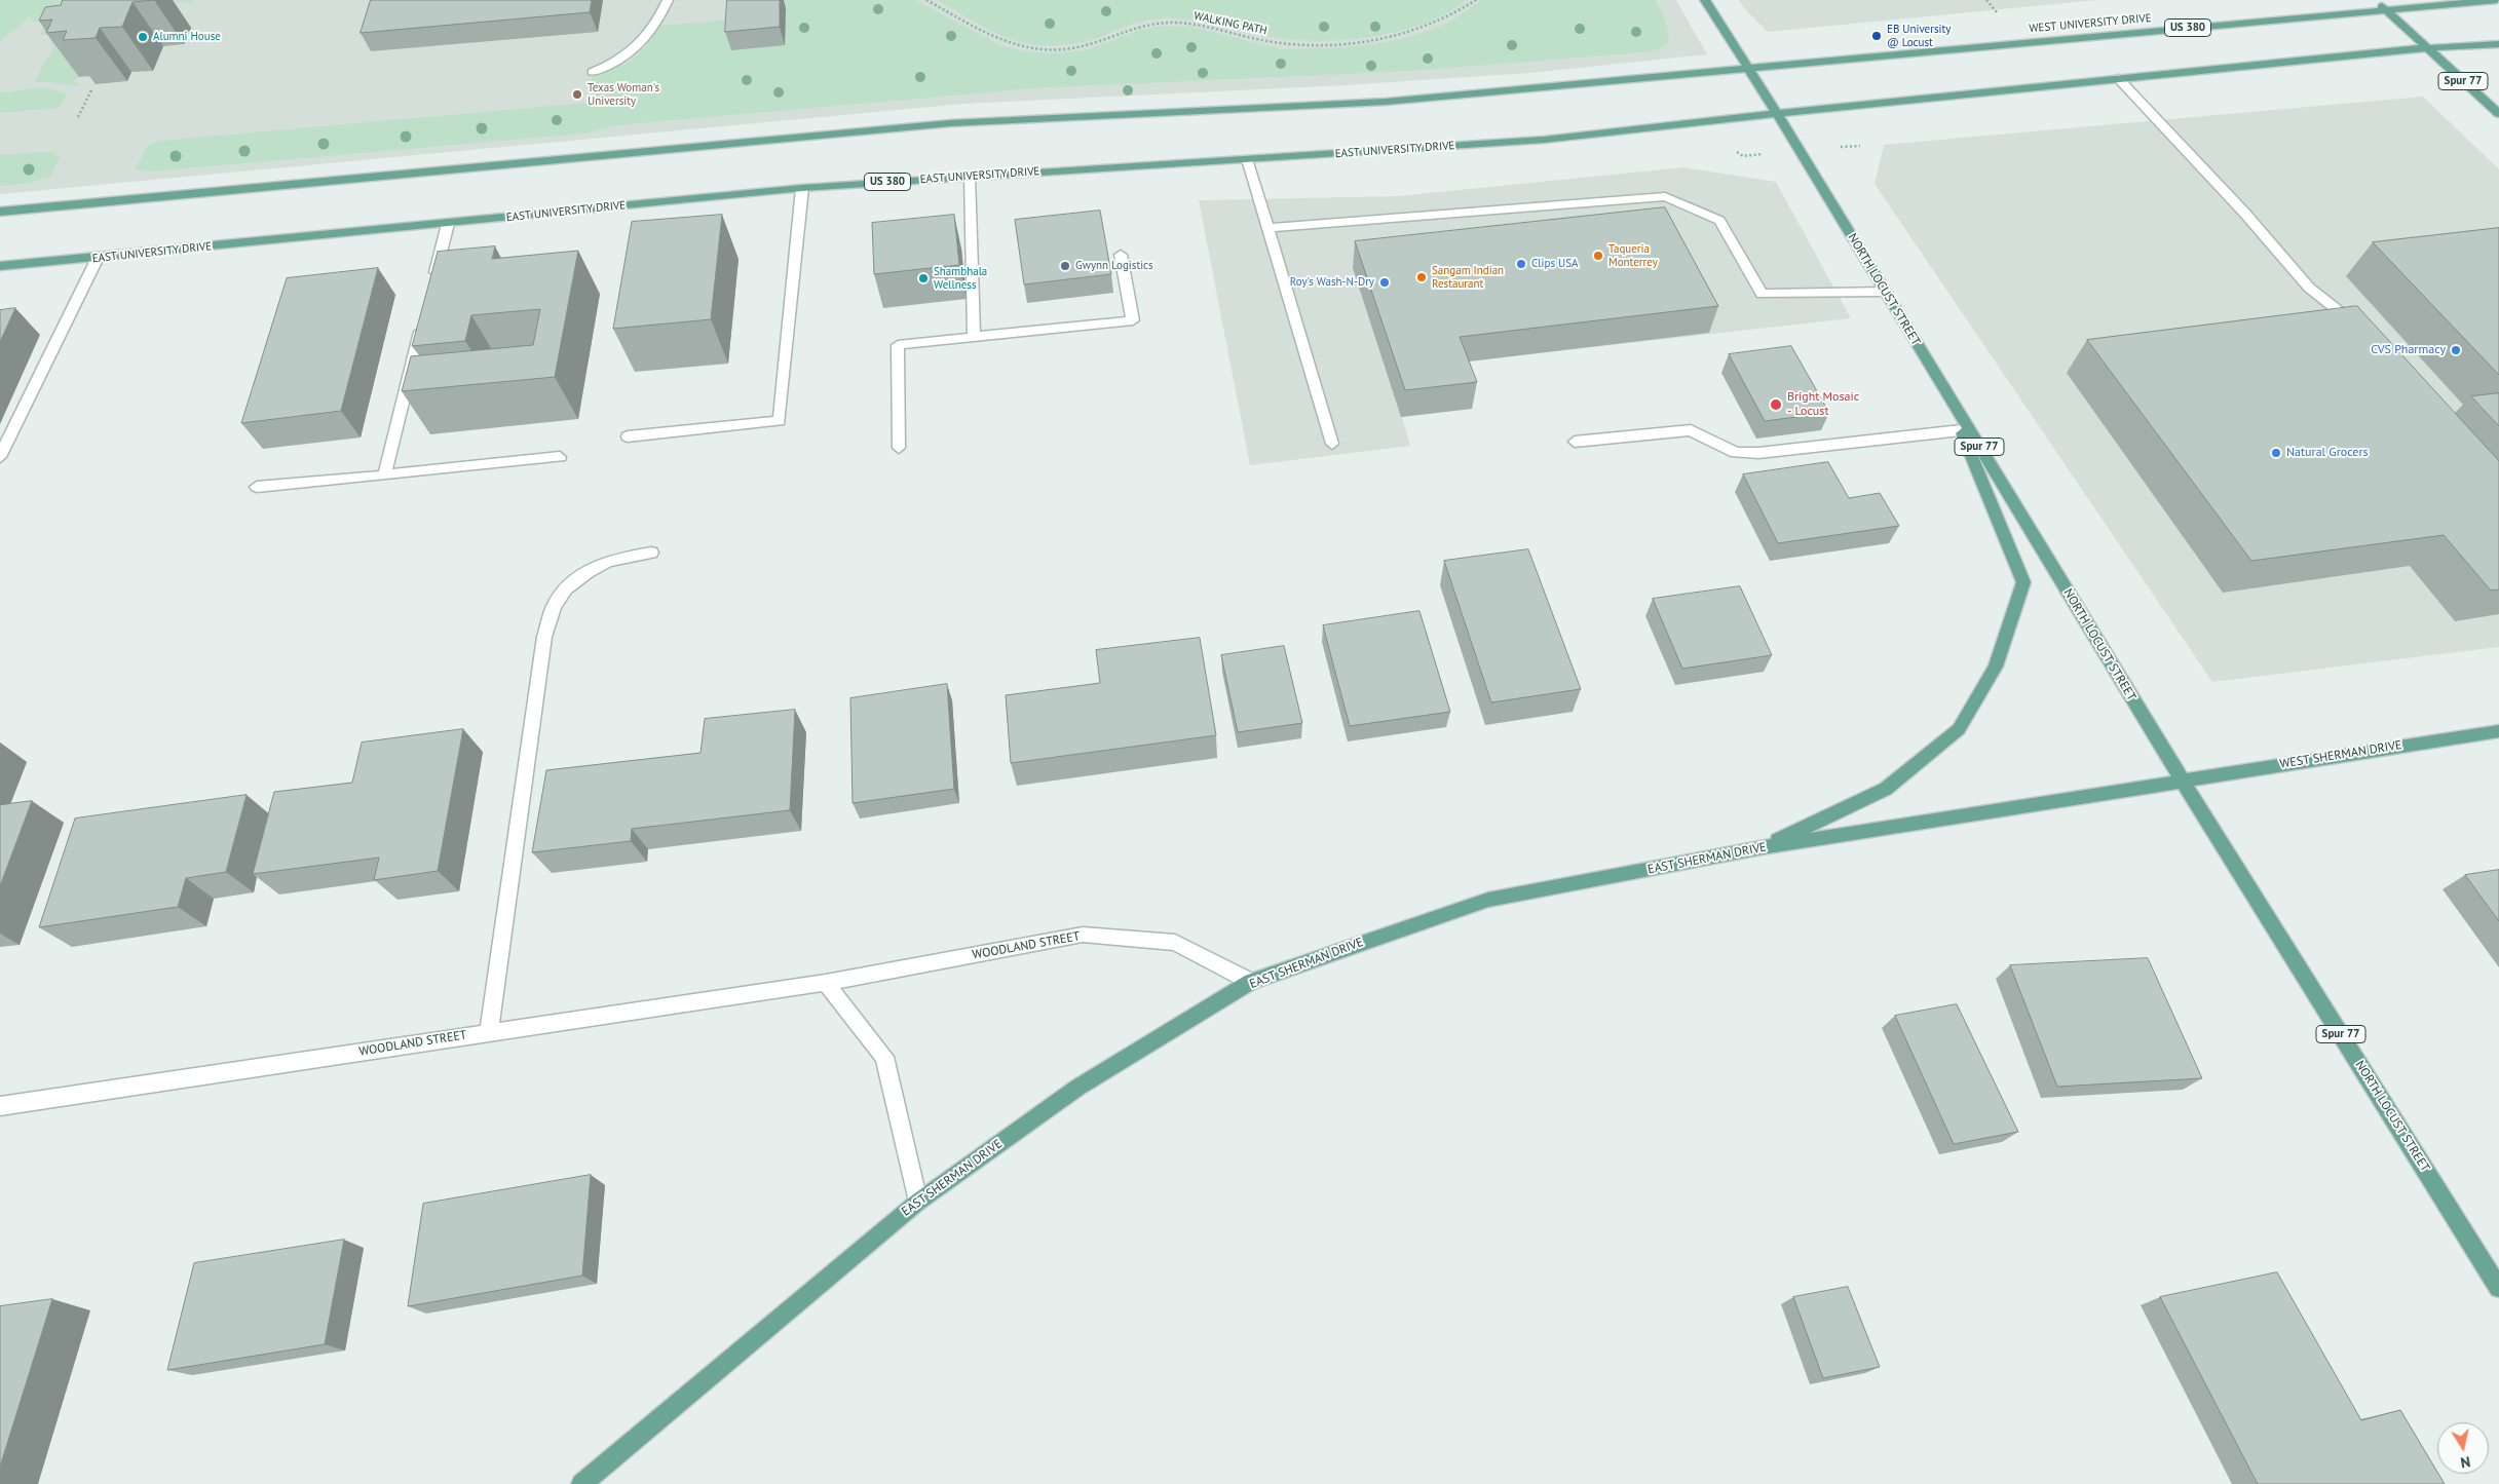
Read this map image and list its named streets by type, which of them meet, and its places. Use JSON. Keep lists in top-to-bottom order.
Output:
{
  "streets": {
    "main road": [
      "WEST UNIVERSITY DRIVE",
      "US 380",
      "Spur 77",
      "EAST UNIVERSITY DRIVE",
      "NORTH LOCUST STREET",
      "WEST SHERMAN DRIVE",
      "EAST SHERMAN DRIVE"
    ],
    "street": ["WOODLAND STREET"],
    "path": ["WALKING PATH"]
  },
  "crossings": [
    ["WEST UNIVERSITY DRIVE", "US 380"],
    ["WEST UNIVERSITY DRIVE", "Spur 77"],
    ["WEST UNIVERSITY DRIVE", "NORTH LOCUST STREET"],
    ["US 380", "Spur 77"],
    ["US 380", "EAST UNIVERSITY DRIVE"],
    ["US 380", "NORTH LOCUST STREET"],
    ["EAST UNIVERSITY DRIVE", "NORTH LOCUST STREET"],
    ["NORTH LOCUST STREET", "WEST SHERMAN DRIVE"],
    ["NORTH LOCUST STREET", "EAST SHERMAN DRIVE"],
    ["WEST SHERMAN DRIVE", "EAST SHERMAN DRIVE"],
    ["EAST SHERMAN DRIVE", "WOODLAND STREET"]
  ],
  "places": [
    "EB University @ Locust",
    "Alumni House",
    "Texas Woman's University",
    "Taqueria Monterrey",
    "Clips USA",
    "Gwynn Logistics",
    "Sangam Indian Restaurant",
    "Shambhala Wellness",
    "Roy's Wash-N-Dry",
    "CVS Pharmacy",
    "Bright Mosaic - Locust",
    "Natural Grocers"
  ],
  "north": "bottom"
}
